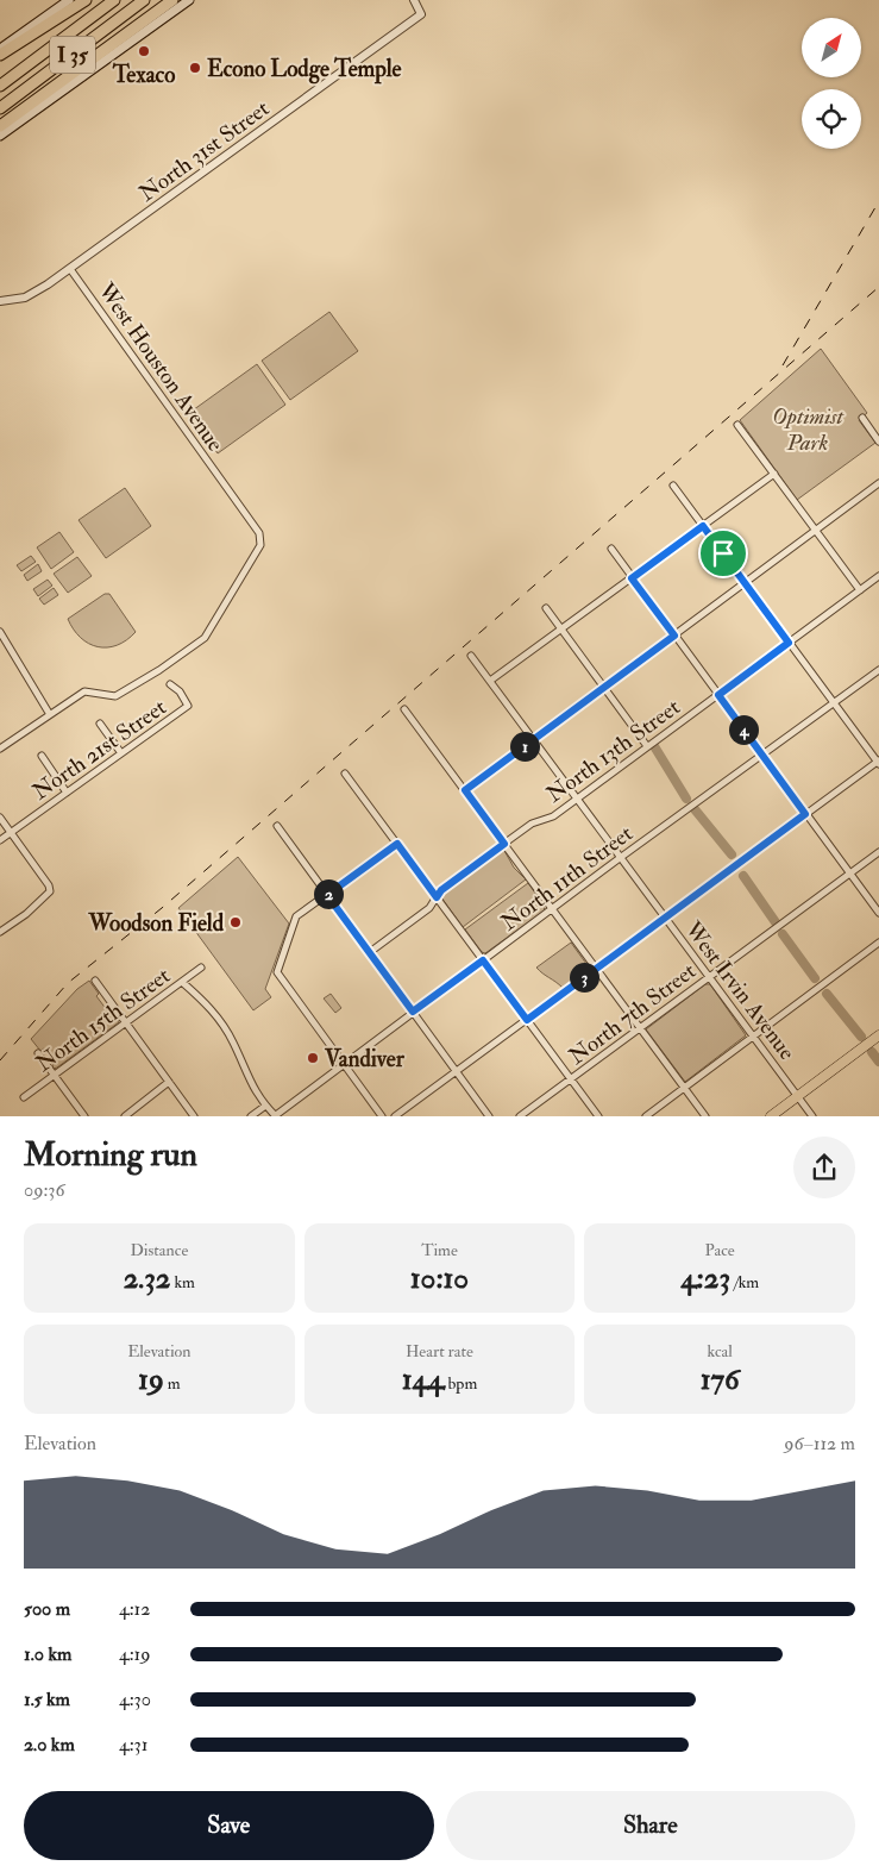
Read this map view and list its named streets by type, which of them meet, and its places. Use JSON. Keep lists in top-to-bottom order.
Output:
{
  "streets": {
    "highway": ["I 35"],
    "street": [
      "North 31st Street",
      "West Houston Avenue",
      "North 21st Street",
      "North 13th Street",
      "North 11th Street",
      "West Irvin Avenue",
      "North 7th Street",
      "North 15th Street"
    ]
  },
  "crossings": [
    ["North 31st Street", "West Houston Avenue"],
    ["North 13th Street", "West Irvin Avenue"],
    ["North 11th Street", "West Irvin Avenue"],
    ["West Irvin Avenue", "North 7th Street"]
  ],
  "parks": ["Optimist Park"],
  "places": [
    "Texaco",
    "Econo Lodge Temple",
    "Woodson Field",
    "Vandiver"
  ],
  "north": "top right",
  "page": {
    "pins": [
      "4",
      "1",
      "2",
      "3"
    ],
    "heading": ["Morning run", "09:36"],
    "stats": [
      ["Distance", "2.32 km"],
      ["Time", "10:10"],
      ["Pace", "4:23 /km"],
      ["Elevation", "19 m"],
      ["Heart rate", "144 bpm"],
      ["kcal", "176"]
    ],
    "chart": ["Elevation", "96–112 m"],
    "list": [
      {
        "name": "500 m",
        "note": "4:12"
      },
      {
        "name": "1.0 km",
        "note": "4:19"
      },
      {
        "name": "1.5 km",
        "note": "4:30"
      },
      {
        "name": "2.0 km",
        "note": "4:31"
      }
    ],
    "buttons": ["Save", "Share"]
  }
}
